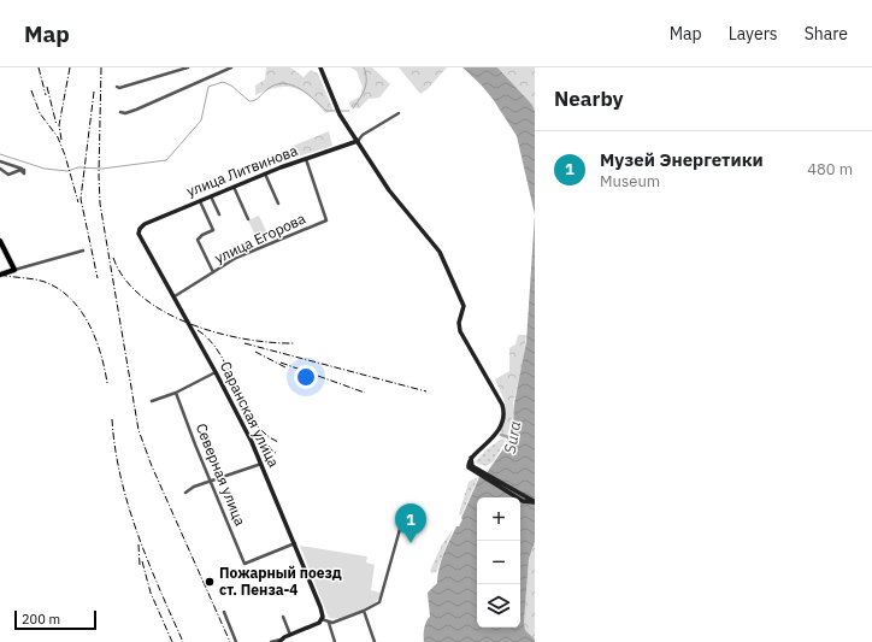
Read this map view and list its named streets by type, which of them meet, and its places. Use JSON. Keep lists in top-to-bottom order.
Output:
{
  "streets": {
    "main road": ["улица Литвинова", "Саранская улица"],
    "street": ["улица Егорова", "Северная улица"]
  },
  "crossings": [
    ["улица Литвинова", "улица Егорова"],
    ["улица Литвинова", "Саранская улица"],
    ["улица Егорова", "Саранская улица"],
    ["Саранская улица", "Северная улица"]
  ],
  "water": ["Sura"],
  "places": ["Пожарный поезд ст. Пенза-4"],
  "scale_bar": "200 m",
  "page": {
    "header": "Map",
    "nav": ["Map", "Layers", "Share"],
    "heading": "Nearby",
    "list": [
      {
        "mark": "1",
        "name": "Музей Энергетики",
        "note": "Museum",
        "value": "480 m"
      }
    ],
    "map_buttons": ["+", "−"],
    "pins": "1",
    "scale": "200 m"
  }
}
